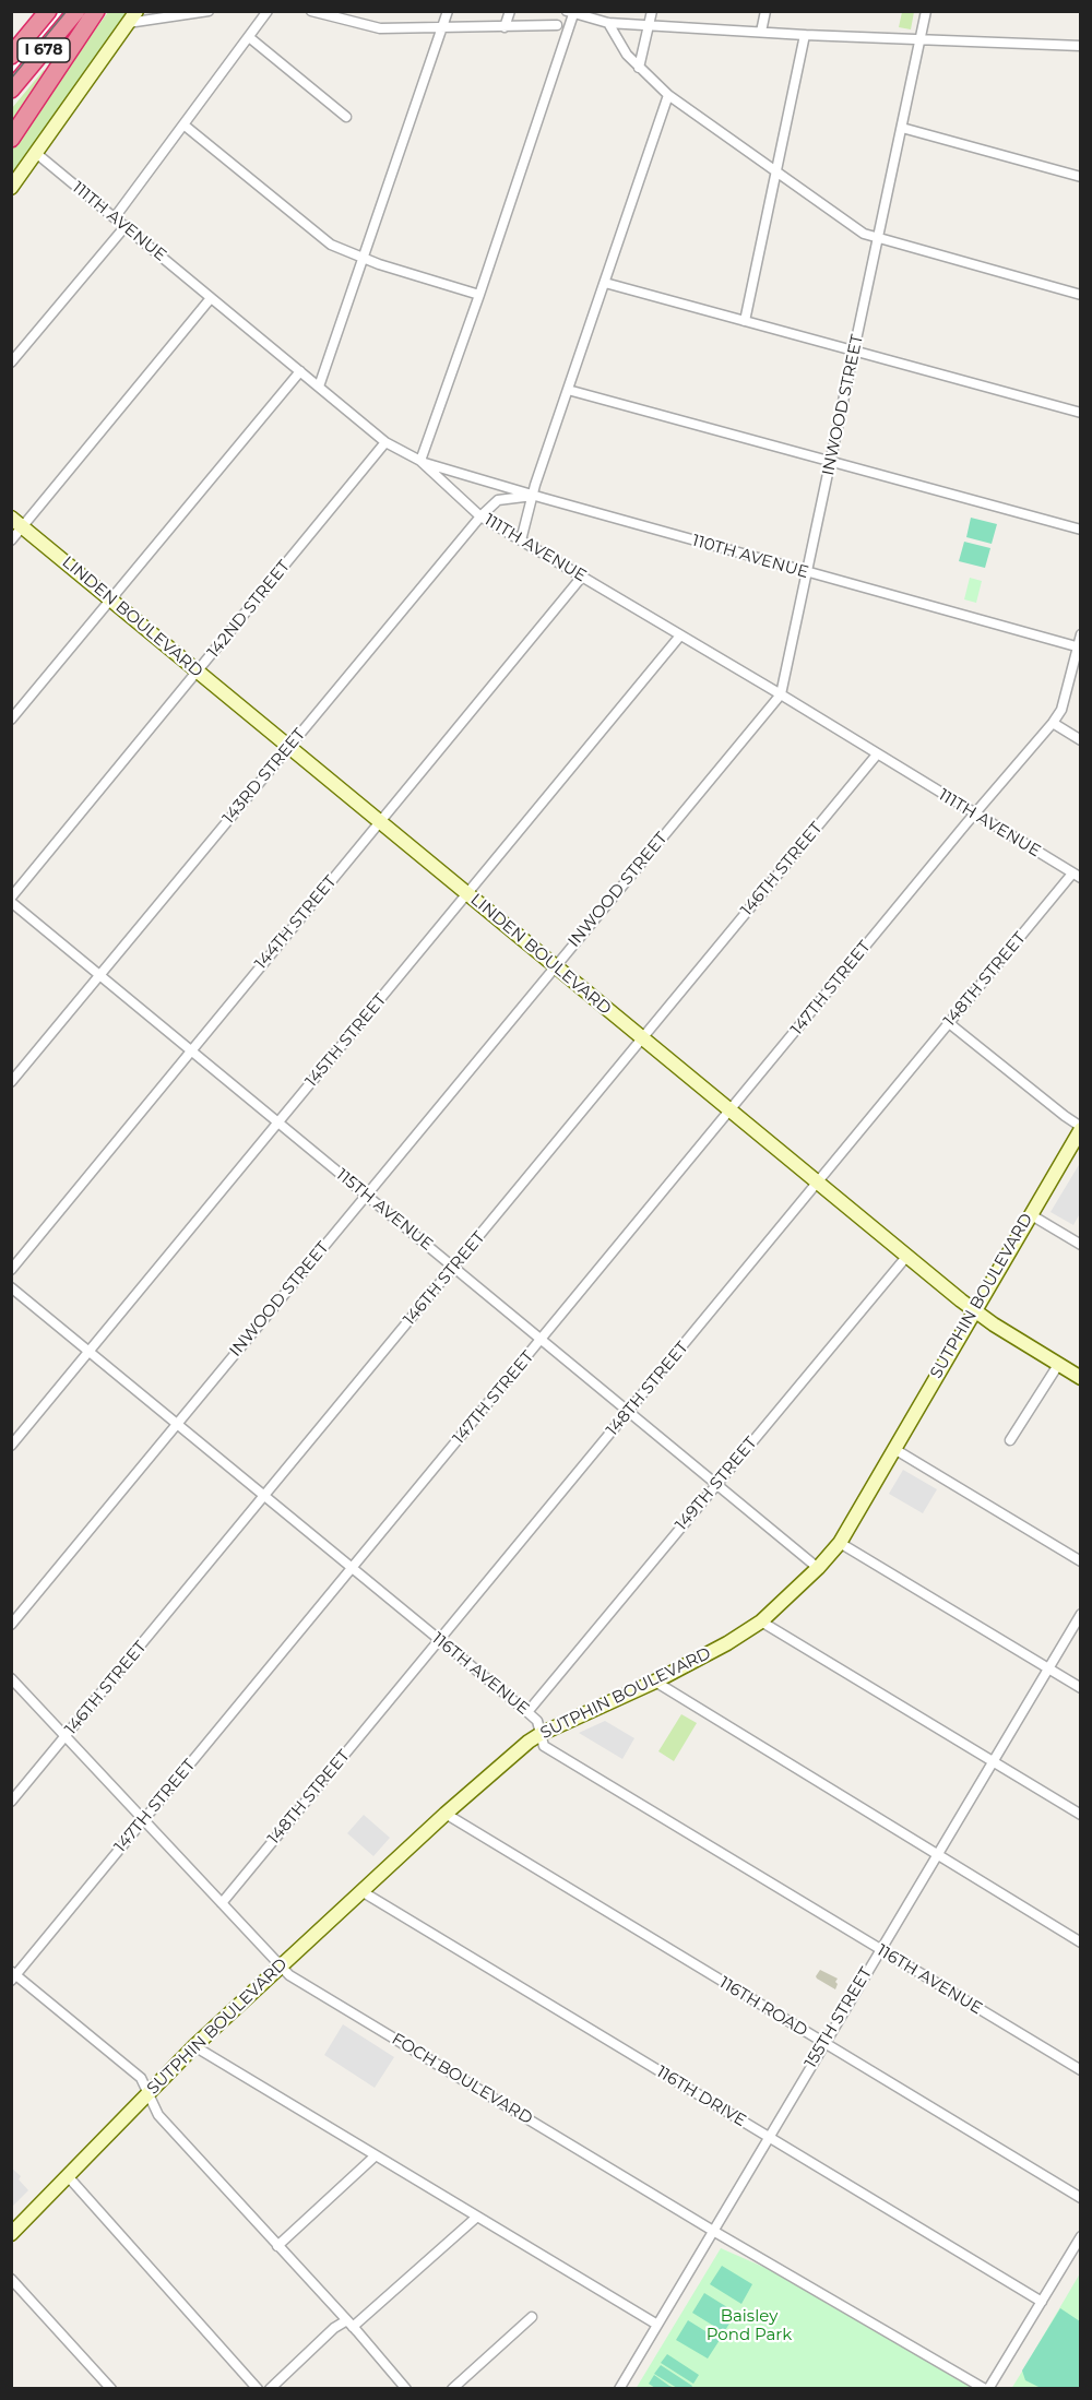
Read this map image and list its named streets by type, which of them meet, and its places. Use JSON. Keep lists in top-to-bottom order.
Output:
{
  "streets": {
    "highway": ["I 678"],
    "main road": ["LINDEN BOULEVARD", "SUTPHIN BOULEVARD"],
    "street": [
      "111TH AVENUE",
      "INWOOD STREET",
      "110TH AVENUE",
      "142ND STREET",
      "143RD STREET",
      "146TH STREET",
      "144TH STREET",
      "148TH STREET",
      "147TH STREET",
      "145TH STREET",
      "115TH AVENUE",
      "149TH STREET",
      "116TH AVENUE",
      "116TH ROAD",
      "155TH STREET",
      "FOCH BOULEVARD",
      "116TH DRIVE"
    ]
  },
  "crossings": [
    ["111TH AVENUE", "INWOOD STREET"],
    ["111TH AVENUE", "110TH AVENUE"],
    ["111TH AVENUE", "142ND STREET"],
    ["111TH AVENUE", "143RD STREET"],
    ["111TH AVENUE", "146TH STREET"],
    ["111TH AVENUE", "144TH STREET"],
    ["111TH AVENUE", "148TH STREET"],
    ["111TH AVENUE", "147TH STREET"],
    ["111TH AVENUE", "145TH STREET"],
    ["INWOOD STREET", "110TH AVENUE"],
    ["INWOOD STREET", "LINDEN BOULEVARD"],
    ["INWOOD STREET", "115TH AVENUE"],
    ["INWOOD STREET", "116TH AVENUE"],
    ["110TH AVENUE", "143RD STREET"],
    ["110TH AVENUE", "147TH STREET"],
    ["142ND STREET", "LINDEN BOULEVARD"],
    ["142ND STREET", "115TH AVENUE"],
    ["LINDEN BOULEVARD", "143RD STREET"],
    ["LINDEN BOULEVARD", "146TH STREET"],
    ["LINDEN BOULEVARD", "144TH STREET"],
    ["LINDEN BOULEVARD", "148TH STREET"],
    ["LINDEN BOULEVARD", "147TH STREET"],
    ["LINDEN BOULEVARD", "145TH STREET"],
    ["LINDEN BOULEVARD", "SUTPHIN BOULEVARD"],
    ["LINDEN BOULEVARD", "149TH STREET"],
    ["143RD STREET", "115TH AVENUE"],
    ["146TH STREET", "115TH AVENUE"],
    ["146TH STREET", "116TH AVENUE"],
    ["146TH STREET", "FOCH BOULEVARD"],
    ["144TH STREET", "115TH AVENUE"],
    ["148TH STREET", "115TH AVENUE"],
    ["148TH STREET", "116TH AVENUE"],
    ["148TH STREET", "FOCH BOULEVARD"],
    ["147TH STREET", "115TH AVENUE"],
    ["147TH STREET", "116TH AVENUE"],
    ["147TH STREET", "FOCH BOULEVARD"],
    ["145TH STREET", "115TH AVENUE"],
    ["145TH STREET", "116TH AVENUE"],
    ["115TH AVENUE", "SUTPHIN BOULEVARD"],
    ["115TH AVENUE", "149TH STREET"],
    ["SUTPHIN BOULEVARD", "116TH AVENUE"],
    ["SUTPHIN BOULEVARD", "116TH ROAD"],
    ["SUTPHIN BOULEVARD", "FOCH BOULEVARD"],
    ["SUTPHIN BOULEVARD", "116TH DRIVE"],
    ["149TH STREET", "116TH AVENUE"],
    ["116TH AVENUE", "155TH STREET"],
    ["116TH ROAD", "155TH STREET"],
    ["155TH STREET", "FOCH BOULEVARD"],
    ["155TH STREET", "116TH DRIVE"]
  ],
  "parks": ["Baisley Pond Park"]
}
